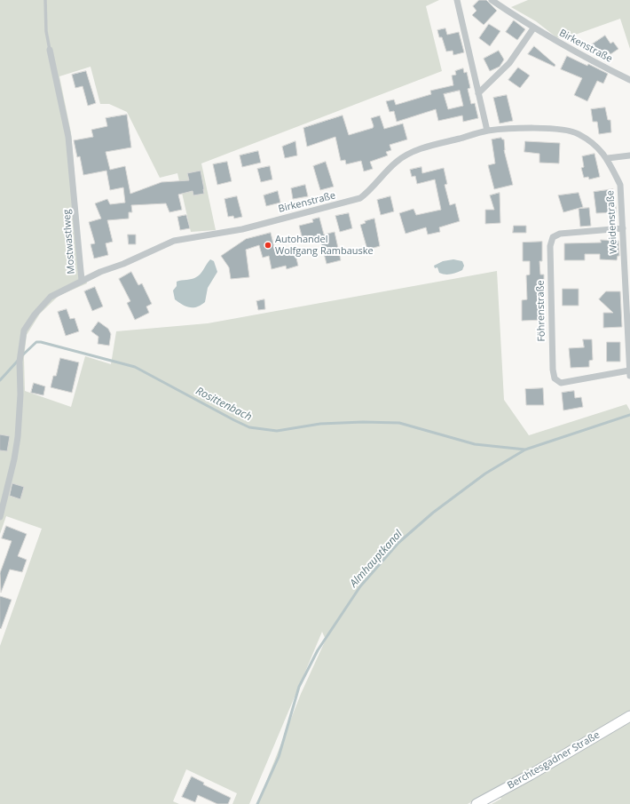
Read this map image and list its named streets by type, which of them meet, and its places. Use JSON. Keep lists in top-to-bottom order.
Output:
{
  "streets": {
    "main road": ["Berchtesgadner Straße"],
    "street": [
      "Birkenstraße",
      "Weidenstraße",
      "Mostwastlweg",
      "Föhrenstraße"
    ]
  },
  "crossings": [
    ["Birkenstraße", "Weidenstraße"],
    ["Birkenstraße", "Mostwastlweg"],
    ["Weidenstraße", "Föhrenstraße"]
  ],
  "water": ["Rosittenbach", "Almhauptkanal"],
  "places": ["Autohandel Wolfgang Rambauske"]
}
